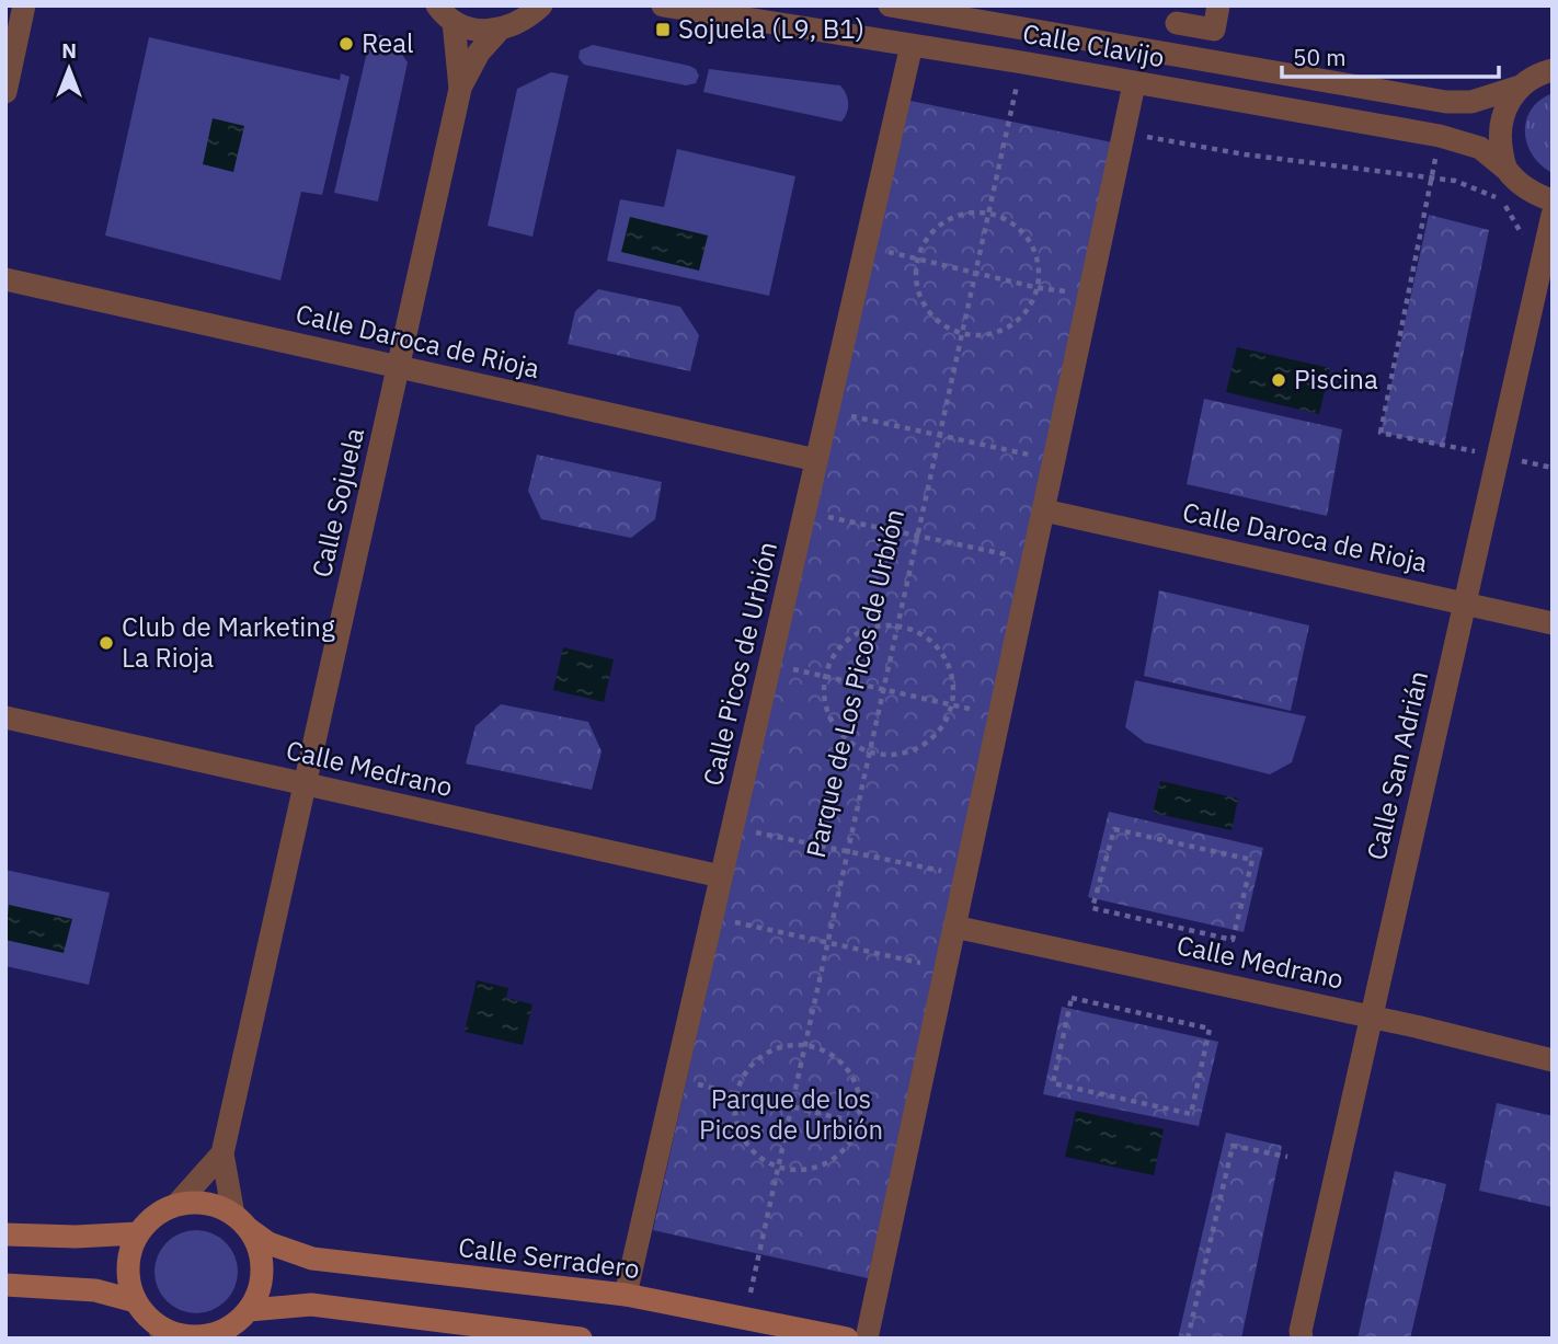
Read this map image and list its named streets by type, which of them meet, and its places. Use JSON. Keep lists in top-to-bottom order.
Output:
{
  "streets": {
    "main road": ["Calle Serradero"],
    "street": [
      "Calle Clavijo",
      "Calle Daroca de Rioja",
      "Calle Sojuela",
      "Calle Picos de Urbión",
      "Calle San Adrián",
      "Calle Medrano"
    ],
    "path": ["Parque de Los Picos de Urbión"]
  },
  "crossings": [
    ["Calle Clavijo", "Calle Picos de Urbión"],
    ["Calle Clavijo", "Parque de Los Picos de Urbión"],
    ["Calle Daroca de Rioja", "Calle Sojuela"],
    ["Calle Daroca de Rioja", "Calle Picos de Urbión"],
    ["Calle Daroca de Rioja", "Calle San Adrián"],
    ["Calle Sojuela", "Calle Medrano"],
    ["Calle Sojuela", "Calle Serradero"],
    ["Calle Picos de Urbión", "Calle Medrano"],
    ["Calle Picos de Urbión", "Calle Serradero"],
    ["Parque de Los Picos de Urbión", "Calle Serradero"],
    ["Calle San Adrián", "Calle Medrano"]
  ],
  "parks": ["Parque de los Picos de Urbión"],
  "places": {
    "transit": ["Sojuela (L9, B1)"],
    "other": ["Real", "Piscina", "Club de Marketing La Rioja"]
  },
  "scale_bar": "50 m",
  "north": "top"
}
